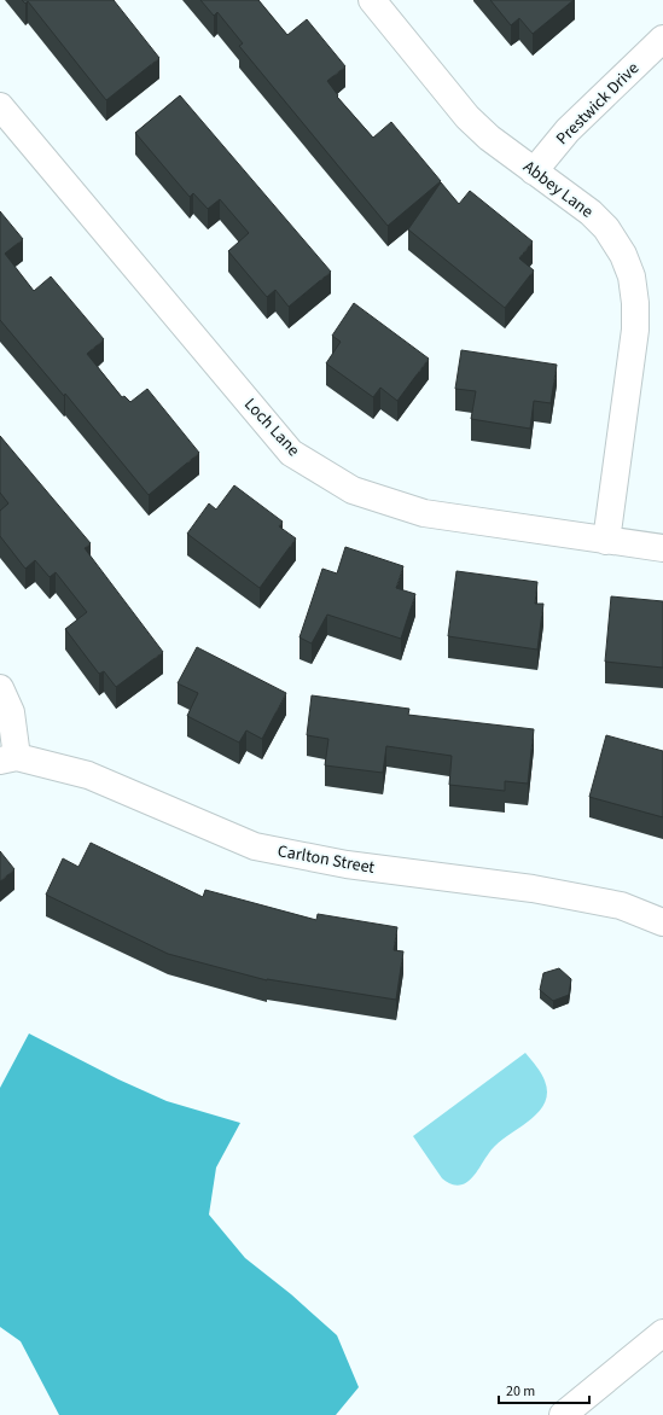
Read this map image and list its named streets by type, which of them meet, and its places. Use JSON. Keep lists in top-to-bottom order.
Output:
{
  "streets": {
    "street": [
      "Prestwick Drive",
      "Abbey Lane",
      "Loch Lane",
      "Carlton Street"
    ]
  },
  "crossings": [
    ["Prestwick Drive", "Abbey Lane"],
    ["Abbey Lane", "Loch Lane"]
  ],
  "scale_bar": "20 m"
}
